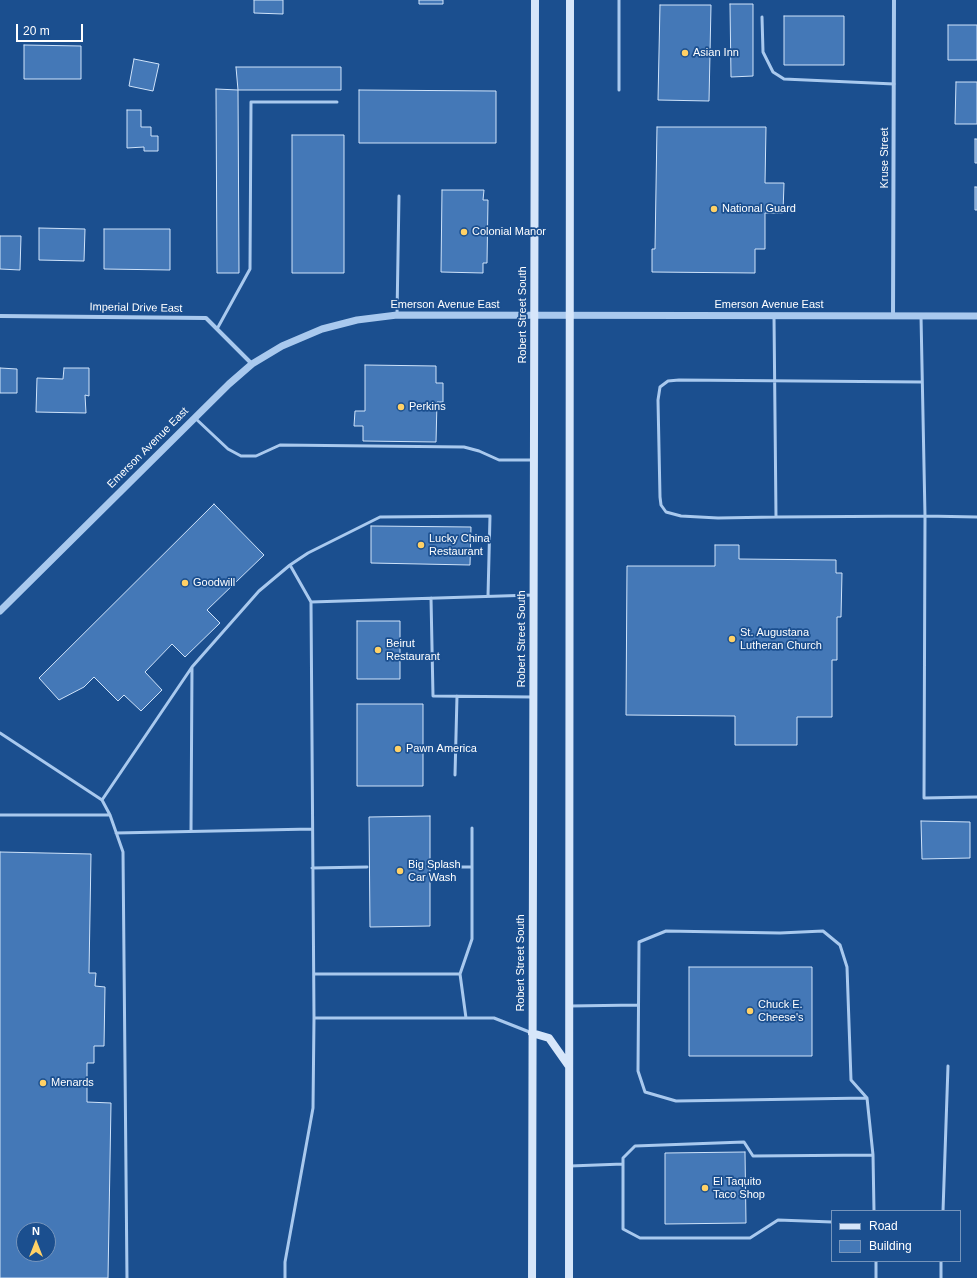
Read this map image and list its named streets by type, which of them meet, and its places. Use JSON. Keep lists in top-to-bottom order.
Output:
{
  "streets": {
    "main road": ["Robert Street South"],
    "street": ["Kruse Street", "Emerson Avenue East", "Imperial Drive East"]
  },
  "crossings": [
    ["Kruse Street", "Emerson Avenue East"],
    ["Emerson Avenue East", "Imperial Drive East"],
    ["Emerson Avenue East", "Robert Street South"]
  ],
  "places": [
    "Asian Inn",
    "National Guard",
    "Colonial Manor",
    "Perkins",
    "Lucky China Restaurant",
    "Goodwill",
    "St. Augustana Lutheran Church",
    "Beirut Restaurant",
    "Pawn America",
    "Big Splash Car Wash",
    "Chuck E. Cheese's",
    "Menards",
    "El Taquito Taco Shop"
  ],
  "legend": ["Road", "Building"],
  "scale_bar": "20 m",
  "north": "top"
}
